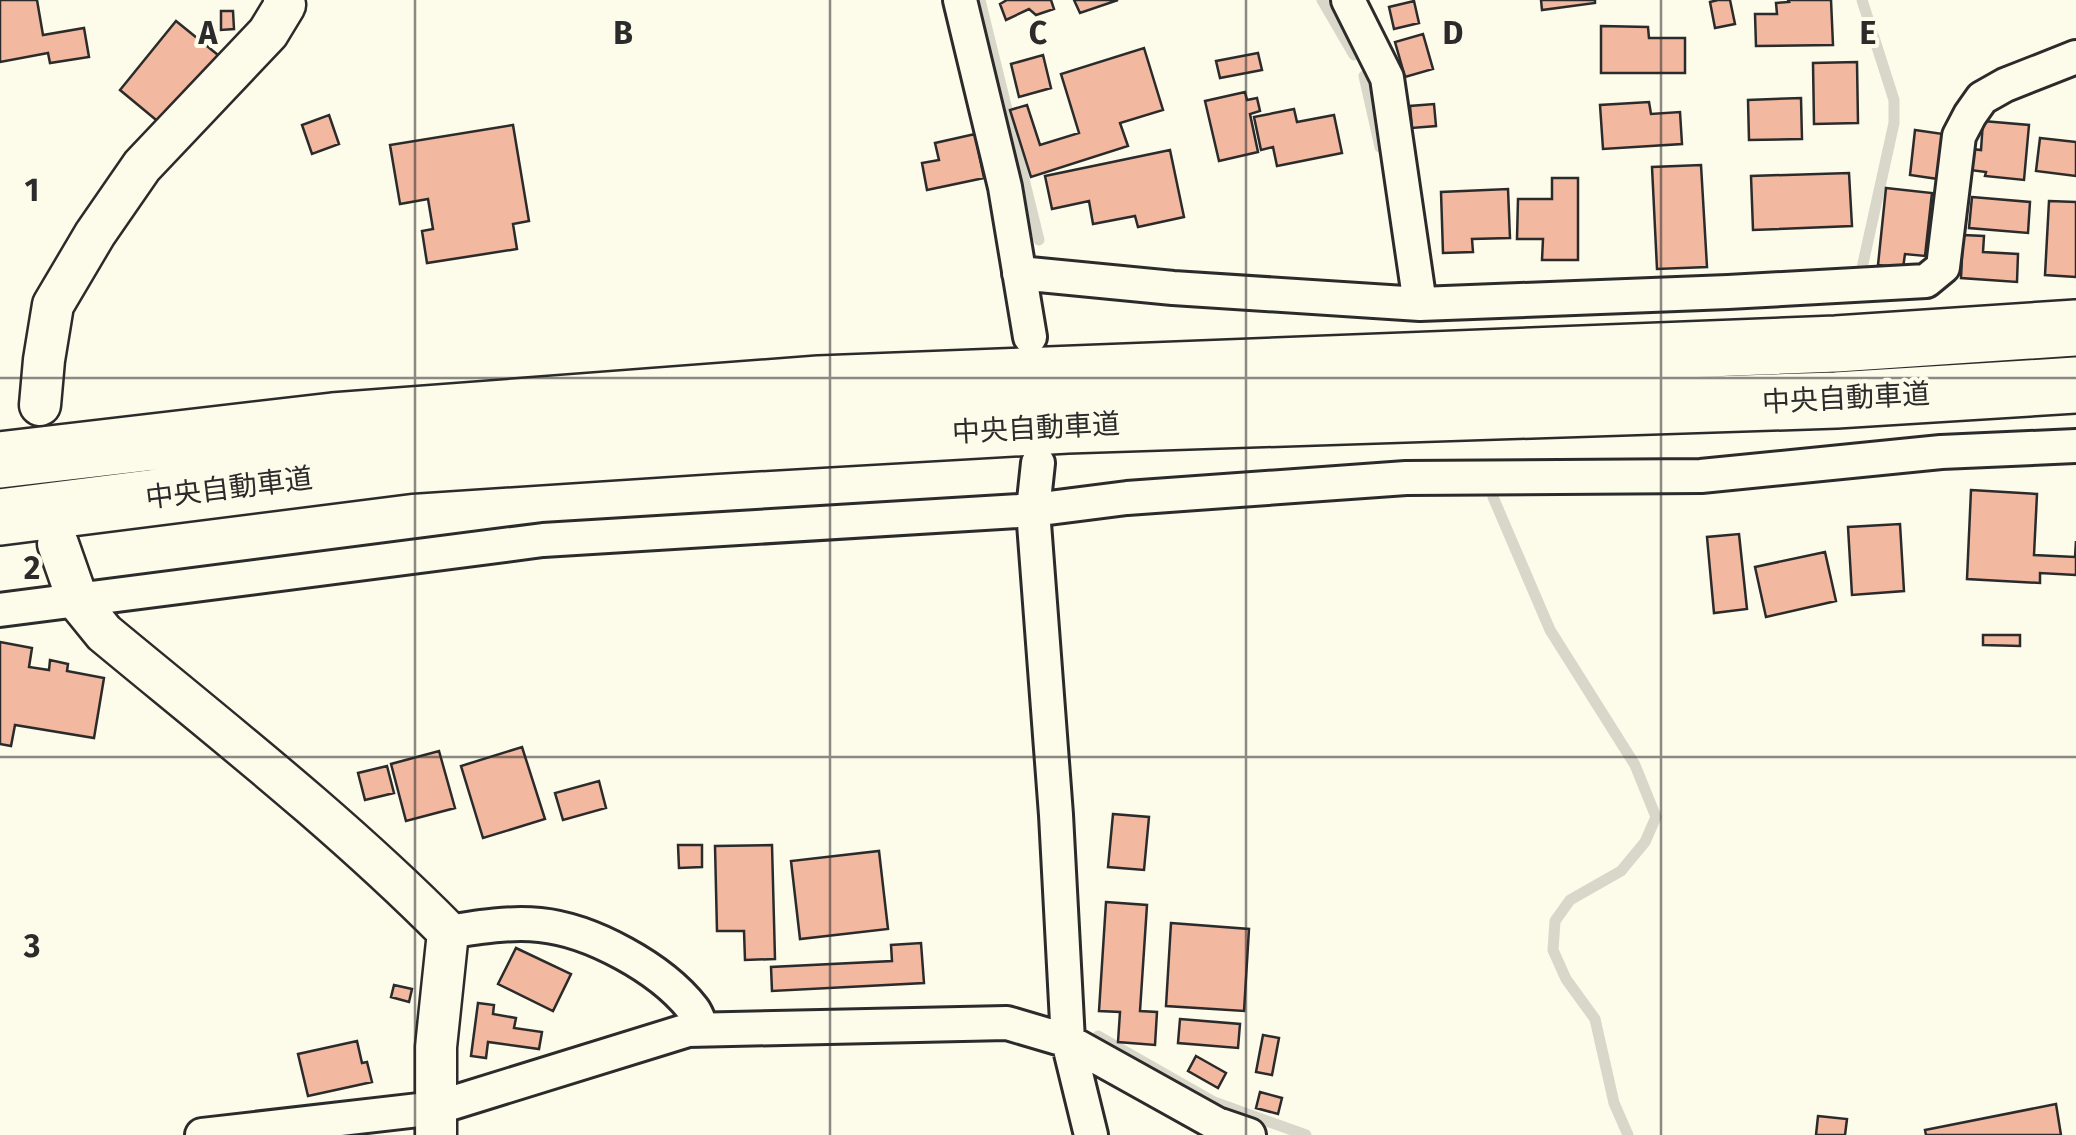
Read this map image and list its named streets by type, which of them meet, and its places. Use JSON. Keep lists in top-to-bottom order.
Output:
{
  "streets": {
    "highway": ["中央自動車道"]
  },
  "grid": {
    "columns": [
      "A",
      "B",
      "C",
      "D",
      "E"
    ],
    "rows": ["1", "2", "3"]
  }
}
